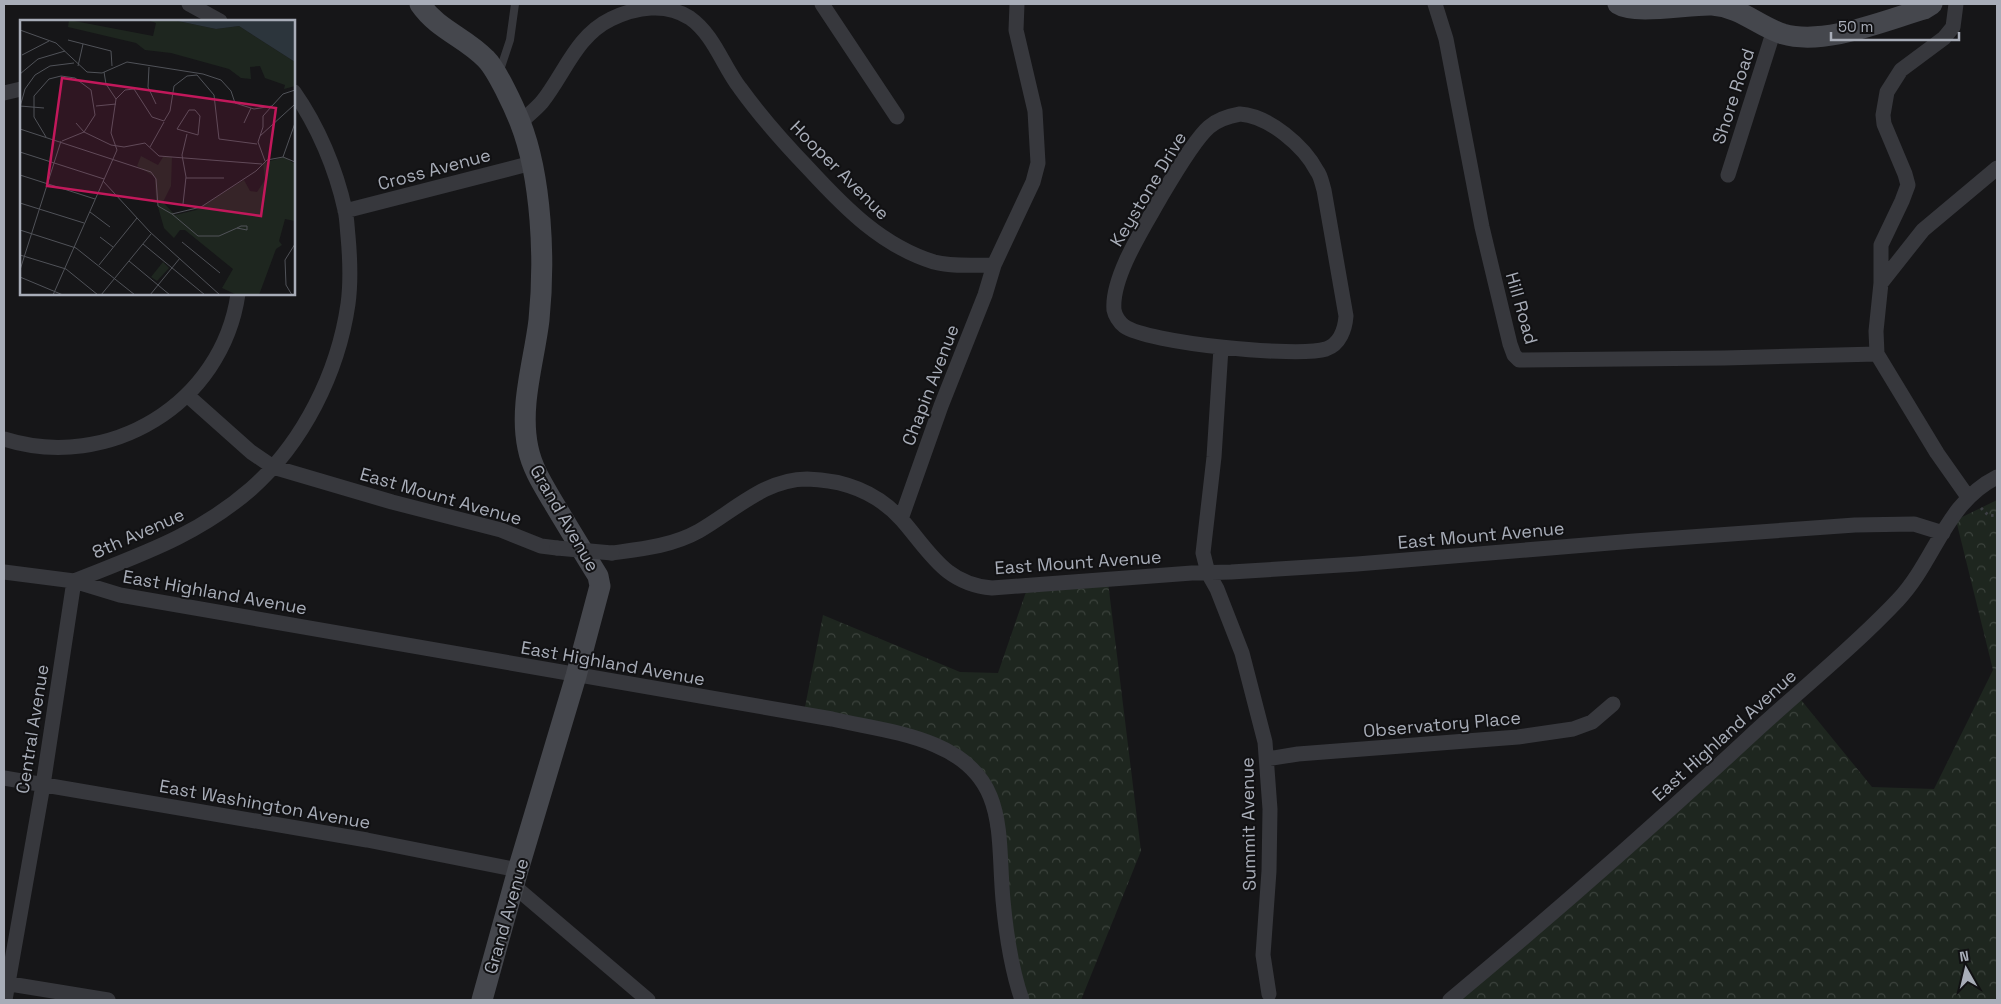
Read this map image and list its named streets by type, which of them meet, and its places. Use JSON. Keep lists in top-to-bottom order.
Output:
{
  "streets": {
    "street": [
      "Shore Road",
      "Cross Avenue",
      "Hooper Avenue",
      "Keystone Drive",
      "Hill Road",
      "Chapin Avenue",
      "East Mount Avenue",
      "Grand Avenue",
      "8th Avenue",
      "East Highland Avenue",
      "Observatory Place",
      "Central Avenue",
      "East Washington Avenue",
      "Summit Avenue"
    ]
  },
  "crossings": [
    ["Cross Avenue", "Grand Avenue"],
    ["Cross Avenue", "8th Avenue"],
    ["Hooper Avenue", "Chapin Avenue"],
    ["Hooper Avenue", "Grand Avenue"],
    ["Chapin Avenue", "East Mount Avenue"],
    ["East Mount Avenue", "8th Avenue"],
    ["East Mount Avenue", "East Highland Avenue"],
    ["East Mount Avenue", "Summit Avenue"],
    ["Grand Avenue", "East Highland Avenue"],
    ["Grand Avenue", "East Washington Avenue"],
    ["8th Avenue", "East Highland Avenue"],
    ["8th Avenue", "Central Avenue"],
    ["East Highland Avenue", "Central Avenue"],
    ["Observatory Place", "Summit Avenue"],
    ["Central Avenue", "East Washington Avenue"]
  ],
  "scale_bar": "50 m",
  "north": "top"
}
